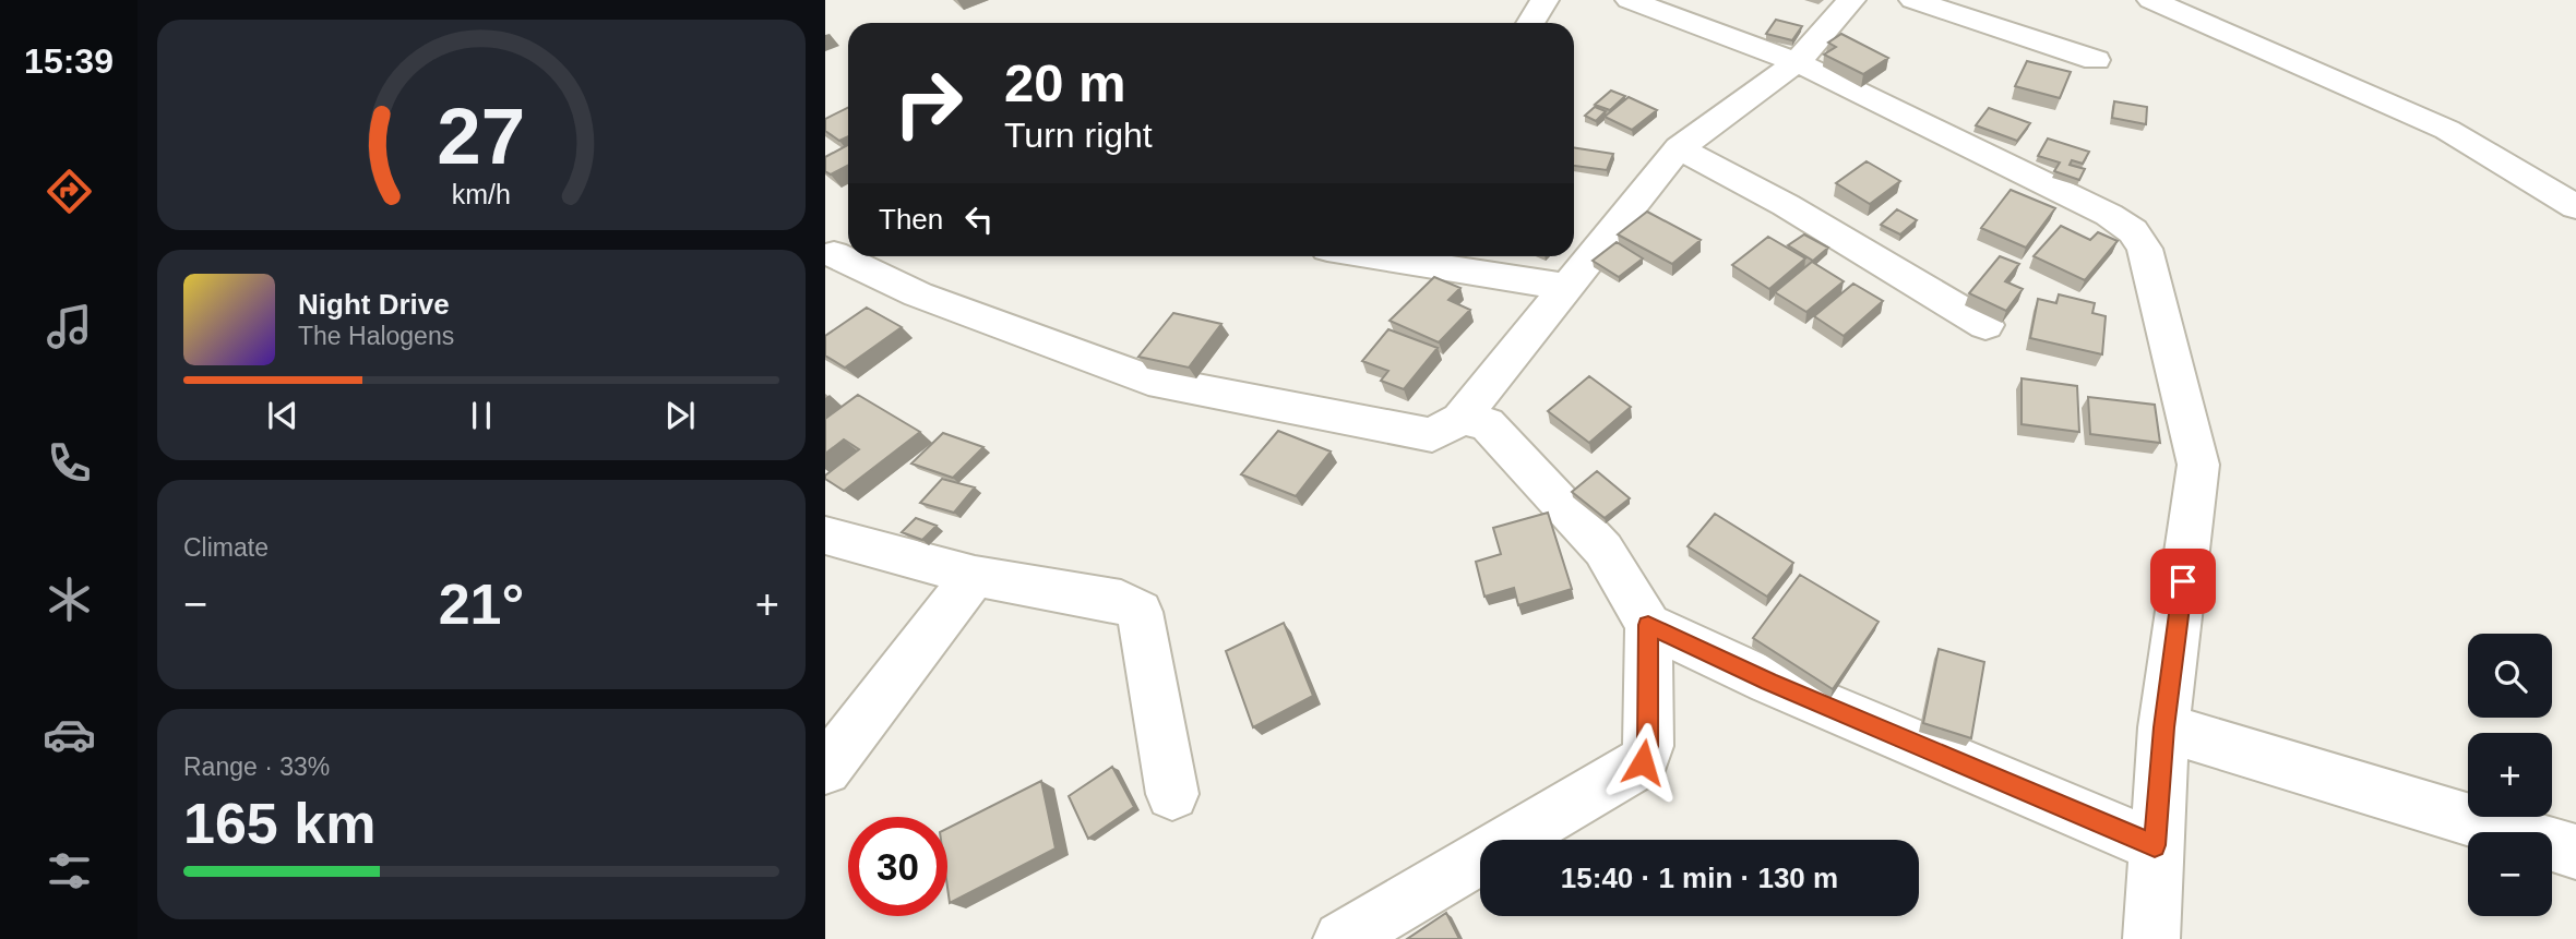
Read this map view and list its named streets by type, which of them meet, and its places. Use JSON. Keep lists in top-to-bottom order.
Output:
{
  "page": {
    "tabs": "15:39",
    "turn": ["20 m", "Turn right"],
    "then": "Then",
    "song": ["Night Drive", "The Halogens"],
    "tile": [
      "Climate",
      ["Range · 33%", "165 km"]
    ],
    "heat": ["−", "21°", "+"],
    "map_buttons": ["+", "−"],
    "limit": "30",
    "trip": "15:40 · 1 min · 130 m",
    "gauge": ["27", "km/h"]
  }
}
